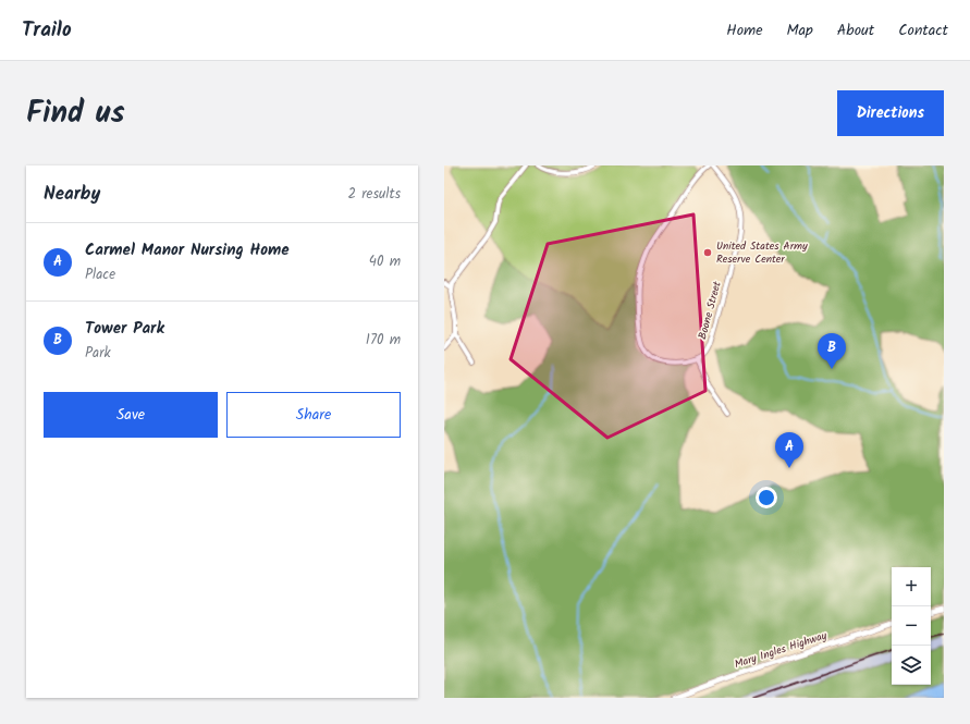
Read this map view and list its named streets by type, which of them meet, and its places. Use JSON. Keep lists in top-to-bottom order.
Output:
{
  "streets": {
    "street": ["Boone Street", "Mary Ingles Highway"]
  },
  "places": ["United States Army Reserve Center"],
  "page": {
    "header": "Trailo",
    "nav": [
      "Home",
      "Map",
      "About",
      "Contact"
    ],
    "title": "Find us",
    "buttons": [
      "Directions",
      ["Save", "Share"]
    ],
    "heading": ["Nearby", "2 results"],
    "list": [
      {
        "mark": "A",
        "name": "Carmel Manor Nursing Home",
        "note": "Place",
        "value": "40 m"
      },
      {
        "mark": "B",
        "name": "Tower Park",
        "note": "Park",
        "value": "170 m"
      }
    ],
    "pins": ["B", "A"],
    "map_buttons": ["+", "−"]
  }
}
